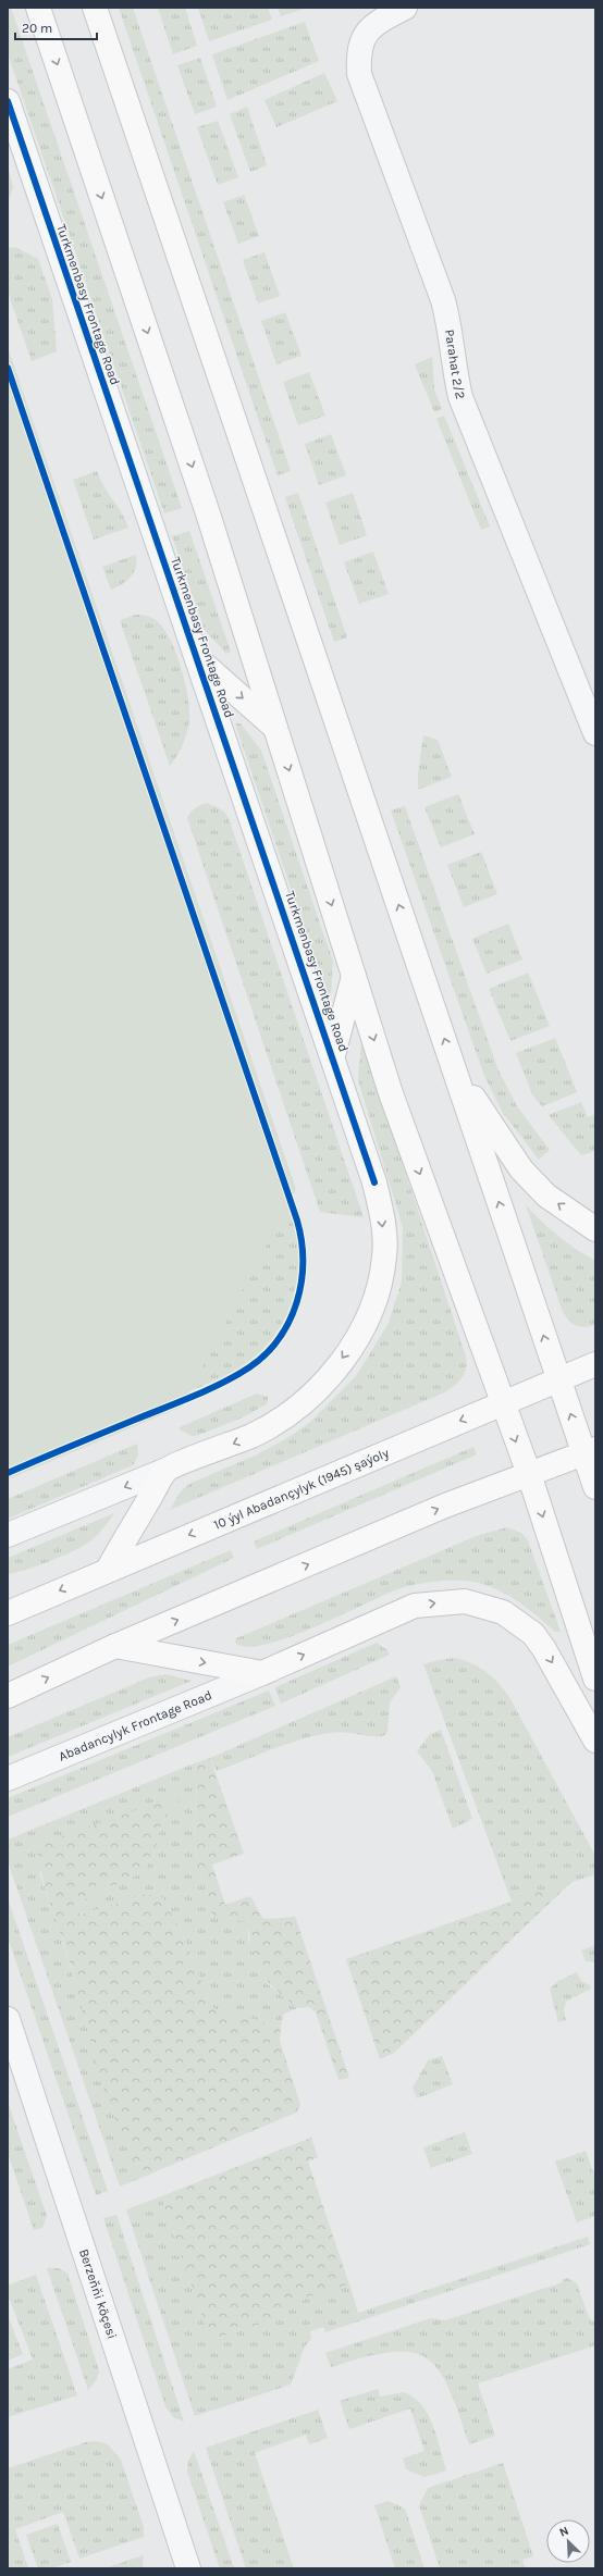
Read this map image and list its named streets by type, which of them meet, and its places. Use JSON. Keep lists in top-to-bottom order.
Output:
{
  "streets": {
    "main road": ["10 ýyl Abadançylyk (1945) şaýoly"],
    "street": [
      "Turkmenbasy Frontage Road",
      "Parahat 2/2",
      "Abadancylyk Frontage Road",
      "Berzeňňi köçesi"
    ]
  },
  "scale_bar": "20 m",
  "north": "top left"
}
